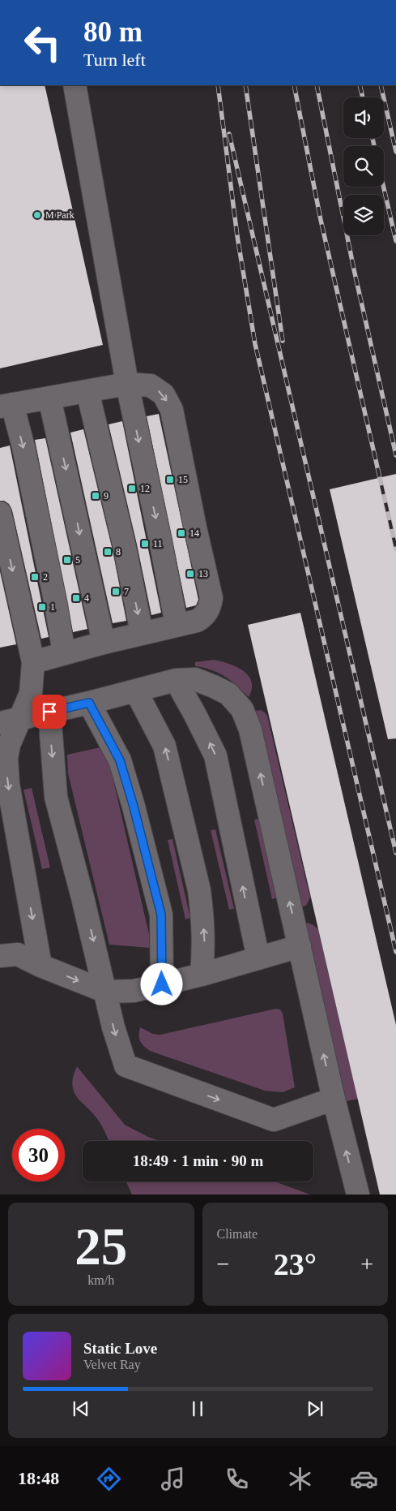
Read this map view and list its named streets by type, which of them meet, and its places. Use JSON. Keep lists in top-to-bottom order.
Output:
{
  "places": {
    "other": ["M Park"],
    "transit": [
      "15",
      "12",
      "9",
      "14",
      "11",
      "8",
      "5",
      "13",
      "2",
      "7",
      "4",
      "1"
    ]
  },
  "page": {
    "turn": ["80 m", "Turn left"],
    "limit": "30",
    "trip": "18:49 · 1 min · 90 m",
    "tile": [
      ["25", "km/h"],
      "Climate"
    ],
    "heat": ["−", "23°", "+"],
    "song": ["Static Love", "Velvet Ray"],
    "tabs": "18:48"
  }
}
